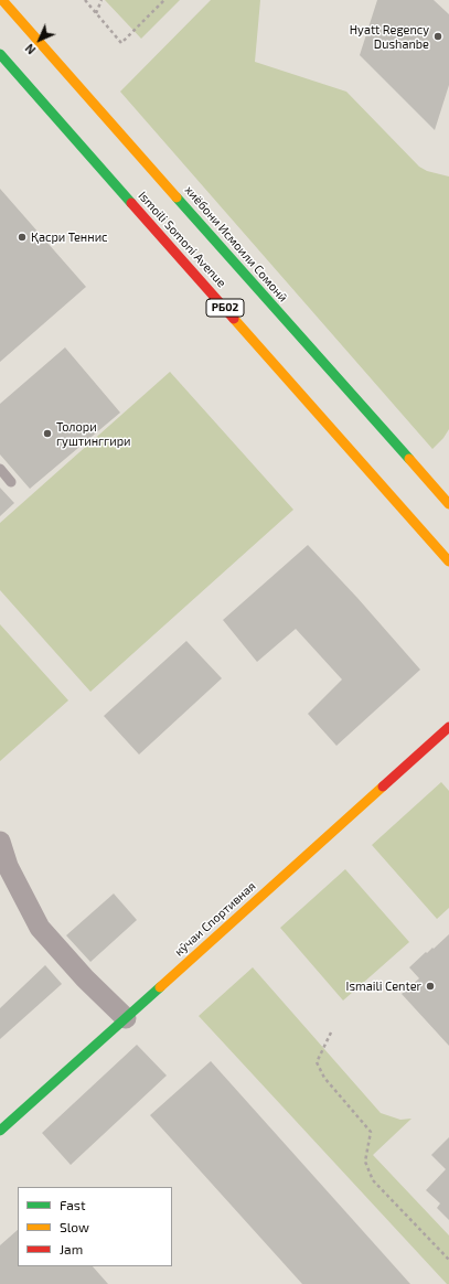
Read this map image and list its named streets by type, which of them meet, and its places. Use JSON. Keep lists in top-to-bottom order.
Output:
{
  "streets": {
    "main road": [
      "Ismoili Somoni Avenue",
      "хиёбони Исмоили Сомонӣ",
      "РБ02",
      "кӯчаи Спортивная"
    ]
  },
  "places": [
    "Hyatt Regency Dushanbe",
    "Қасри Теннис",
    "Толори гуштинггири",
    "Ismaili Center"
  ],
  "legend": ["Fast", "Slow", "Jam"],
  "north": "bottom left"
}
